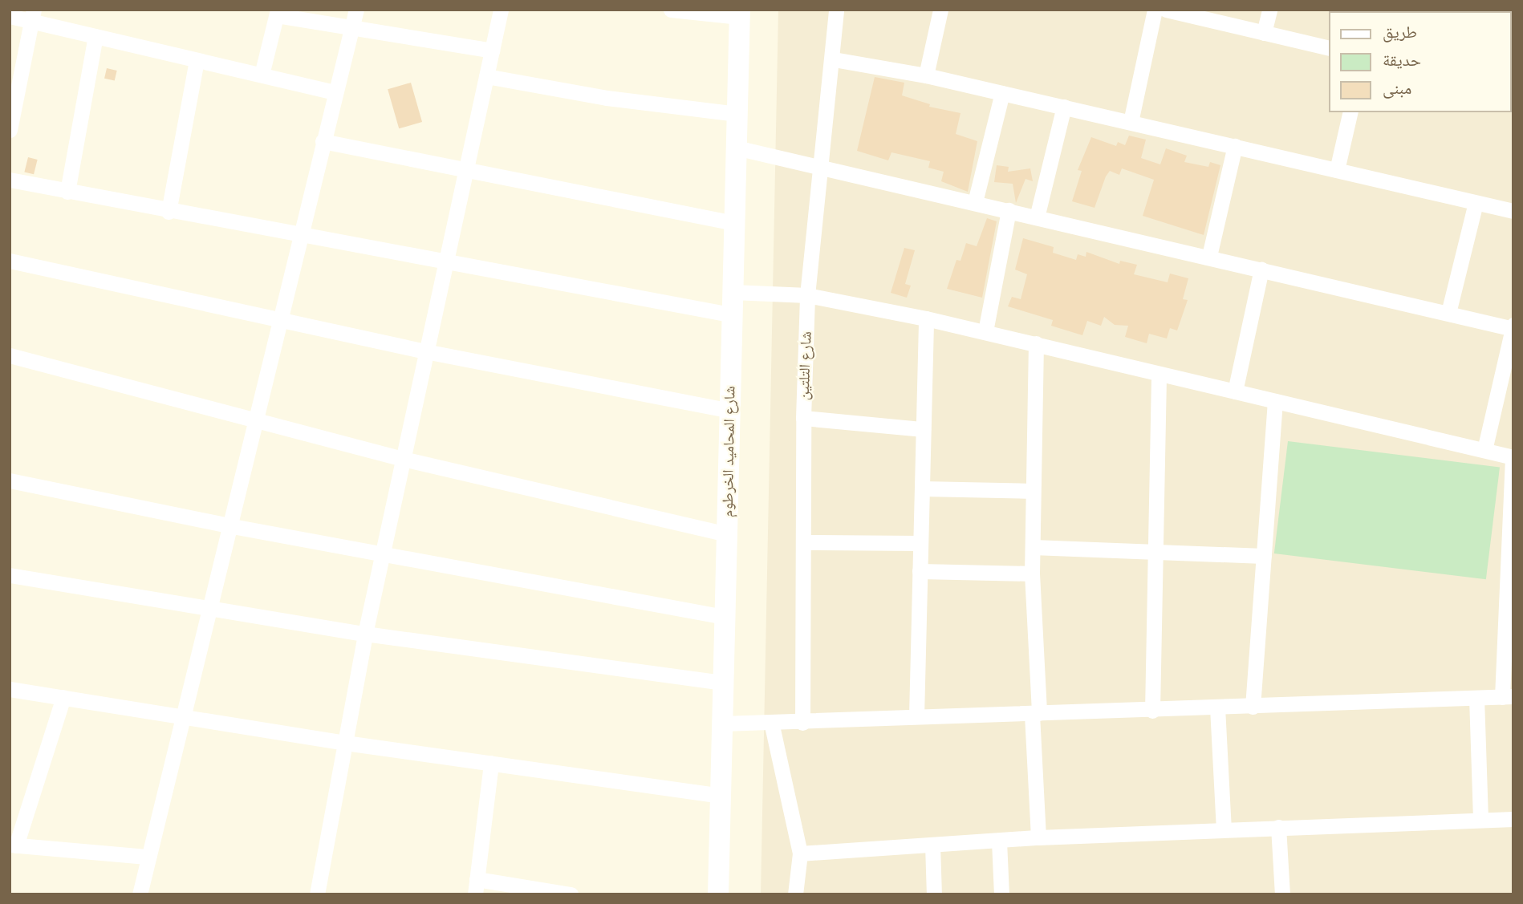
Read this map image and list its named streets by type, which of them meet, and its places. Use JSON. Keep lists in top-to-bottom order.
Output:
{
  "streets": {
    "street": ["شارع التلتين", "شارع المحاميد الخرطوم"]
  },
  "legend": ["طريق", "حديقة", "مبنى"]
}
